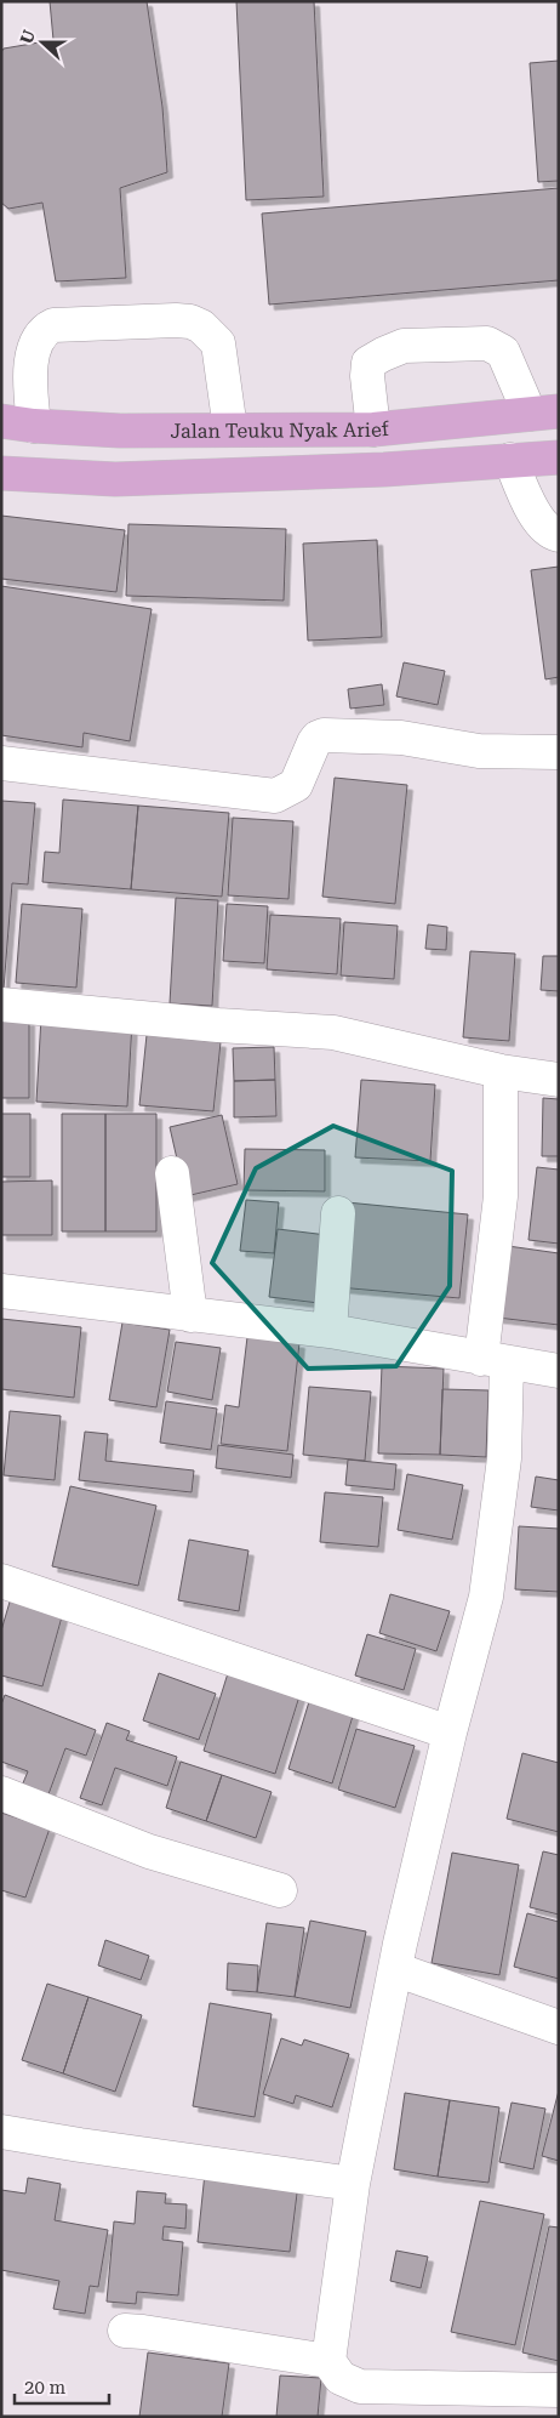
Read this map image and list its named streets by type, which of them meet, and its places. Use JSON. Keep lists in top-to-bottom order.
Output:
{
  "streets": {
    "main road": ["Jalan Teuku Nyak Arief"]
  },
  "scale_bar": "20 m",
  "north": "left"
}
